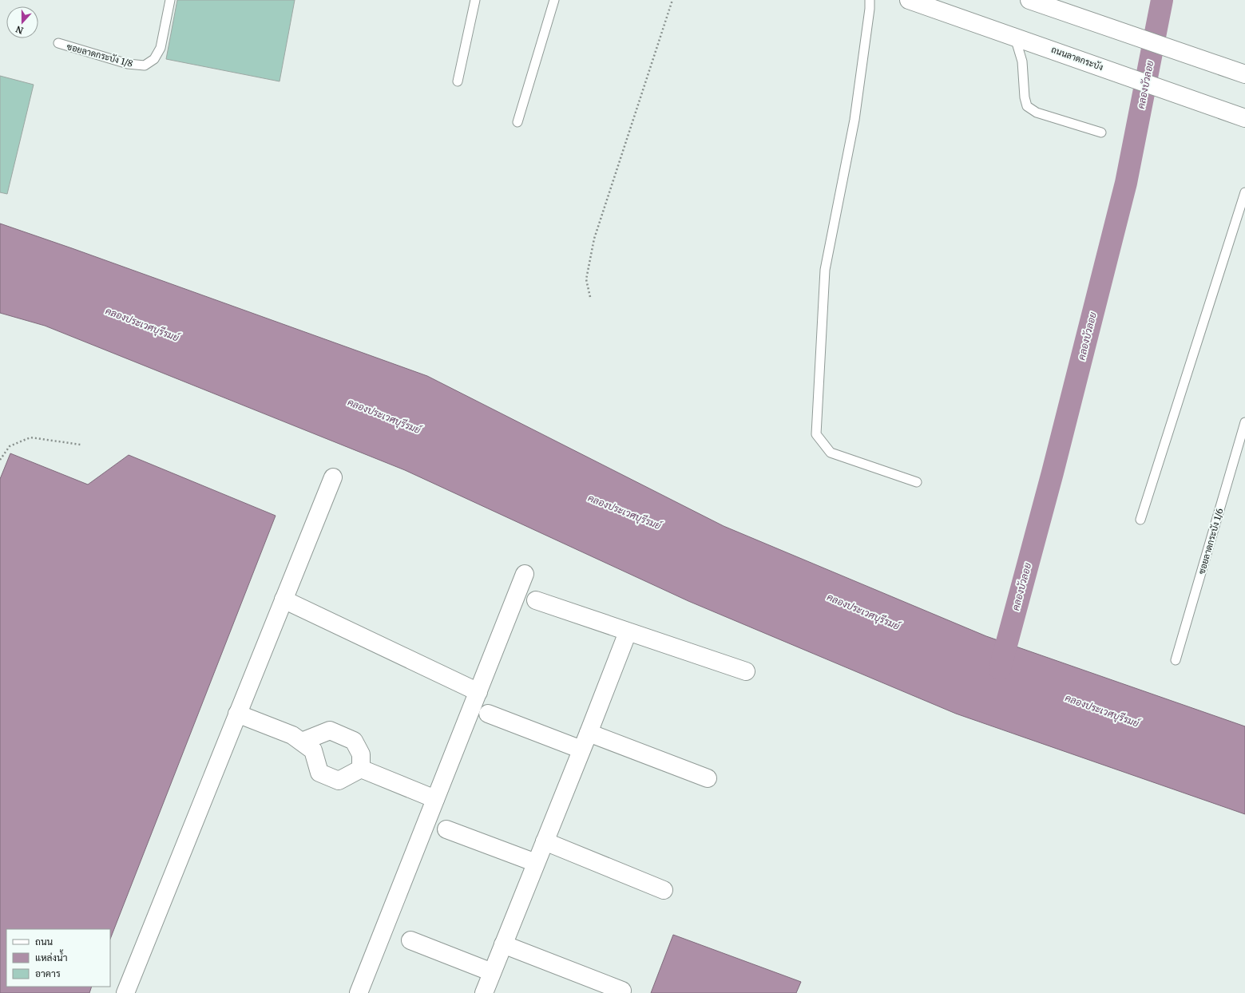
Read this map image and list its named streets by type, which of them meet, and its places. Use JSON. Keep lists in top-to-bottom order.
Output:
{
  "streets": {
    "street": ["ถนนลาดกระบัง"],
    "lane": ["ซอยลาดกระบัง 1/8", "ซอยลาดกระบัง 1/6"]
  },
  "water": ["คลองบัวลอย", "คลองประเวศบุรีรมย์"],
  "legend": ["ถนน", "แหล่งน้ำ", "อาคาร"],
  "north": "bottom"
}
